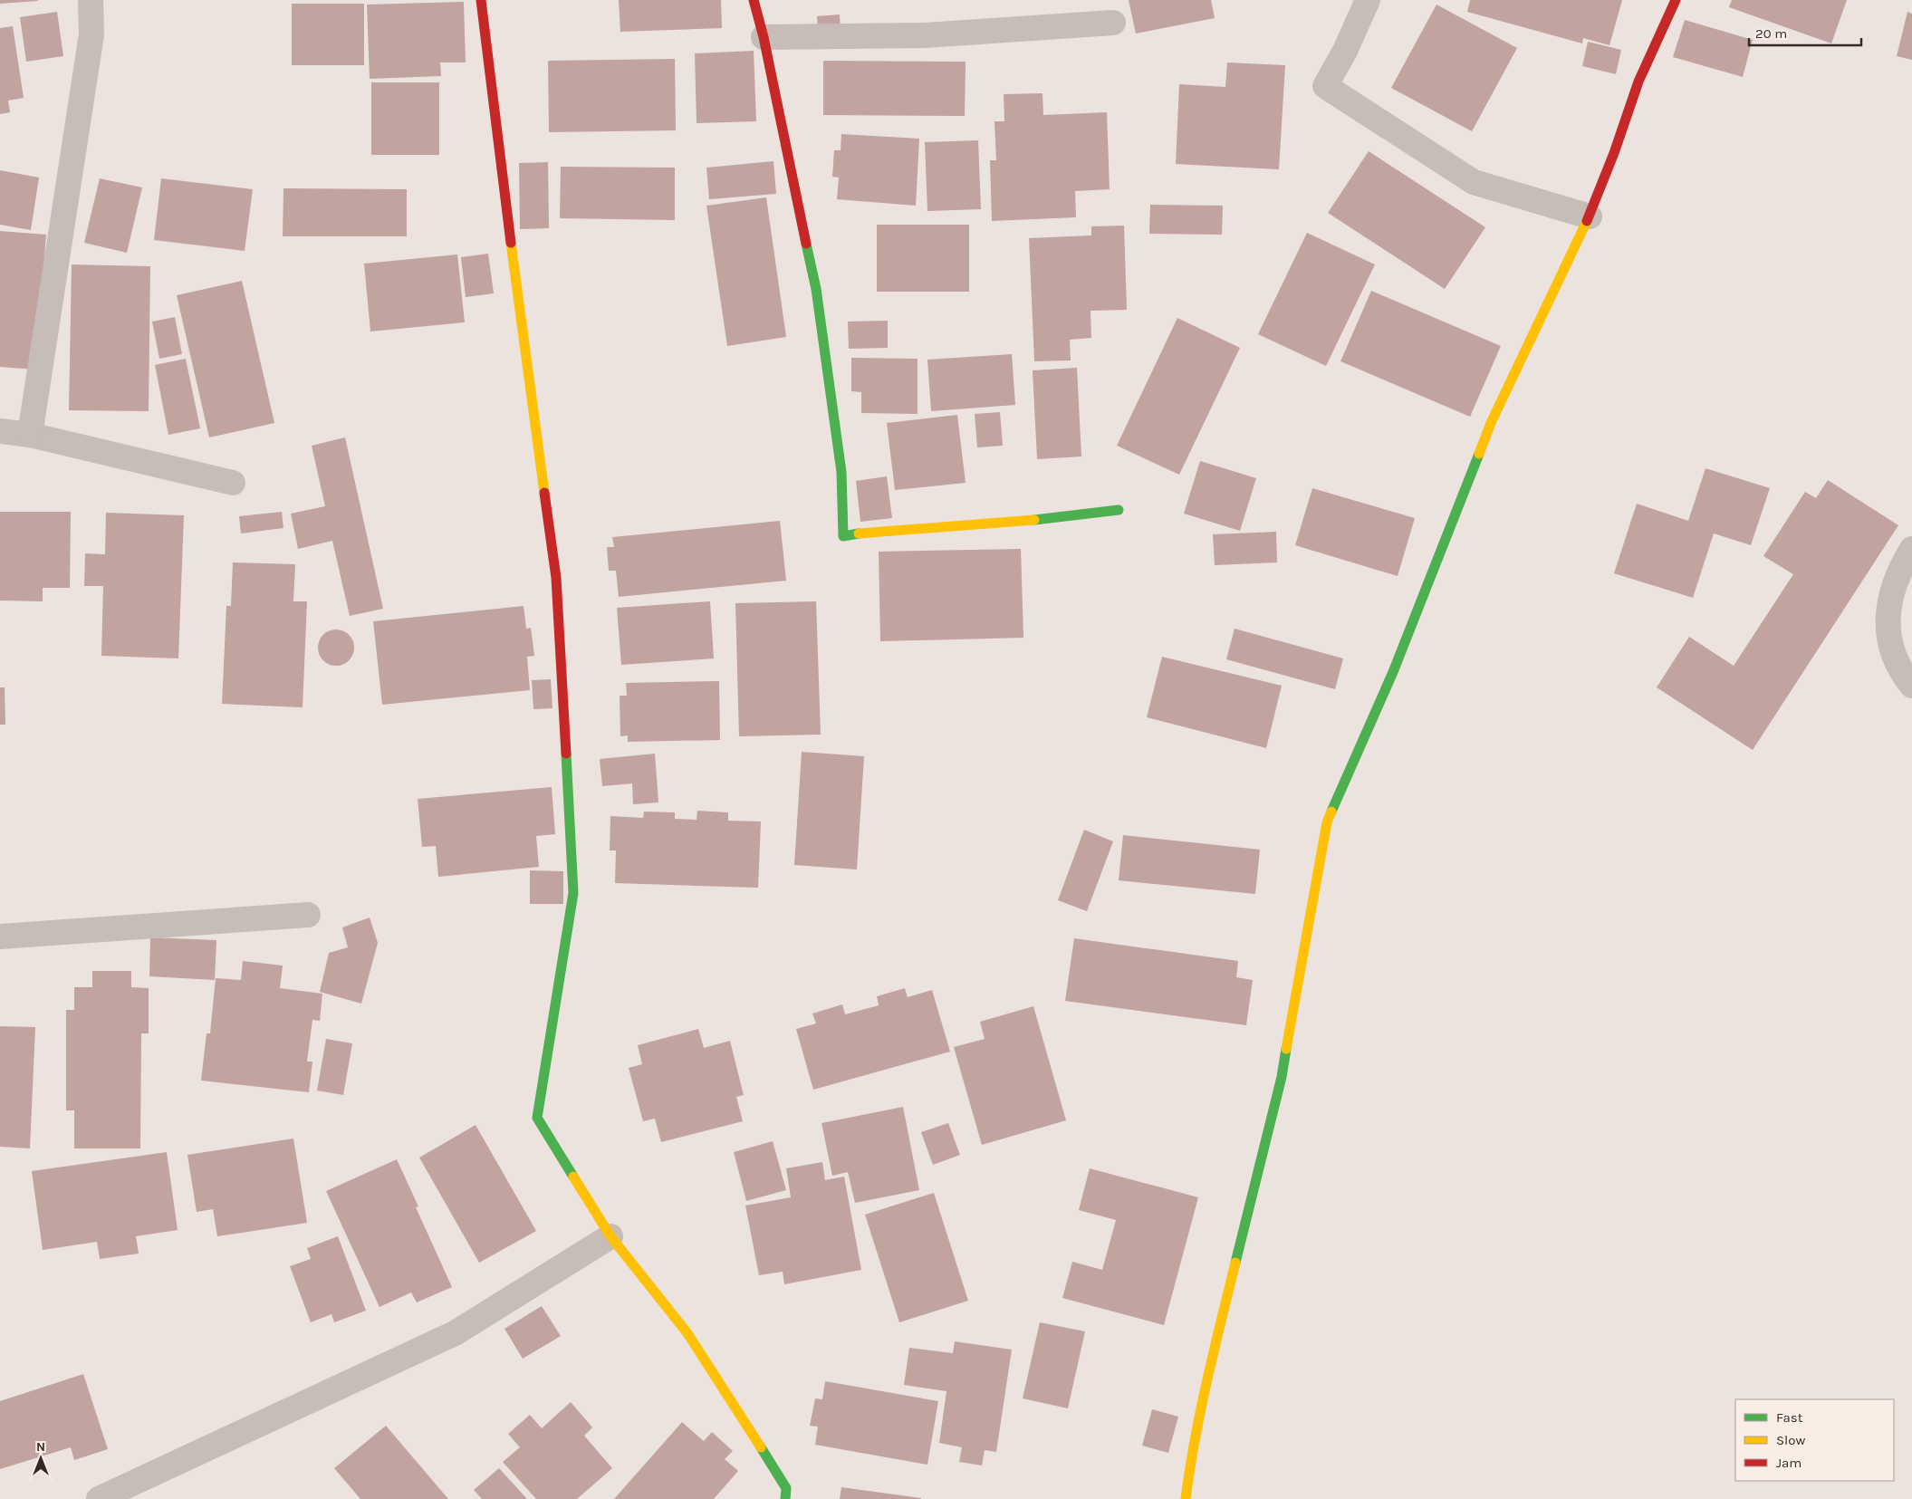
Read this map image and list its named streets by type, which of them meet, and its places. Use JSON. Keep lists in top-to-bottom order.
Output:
{
  "legend": ["Fast", "Slow", "Jam"],
  "scale_bar": "20 m",
  "north": "top"
}
